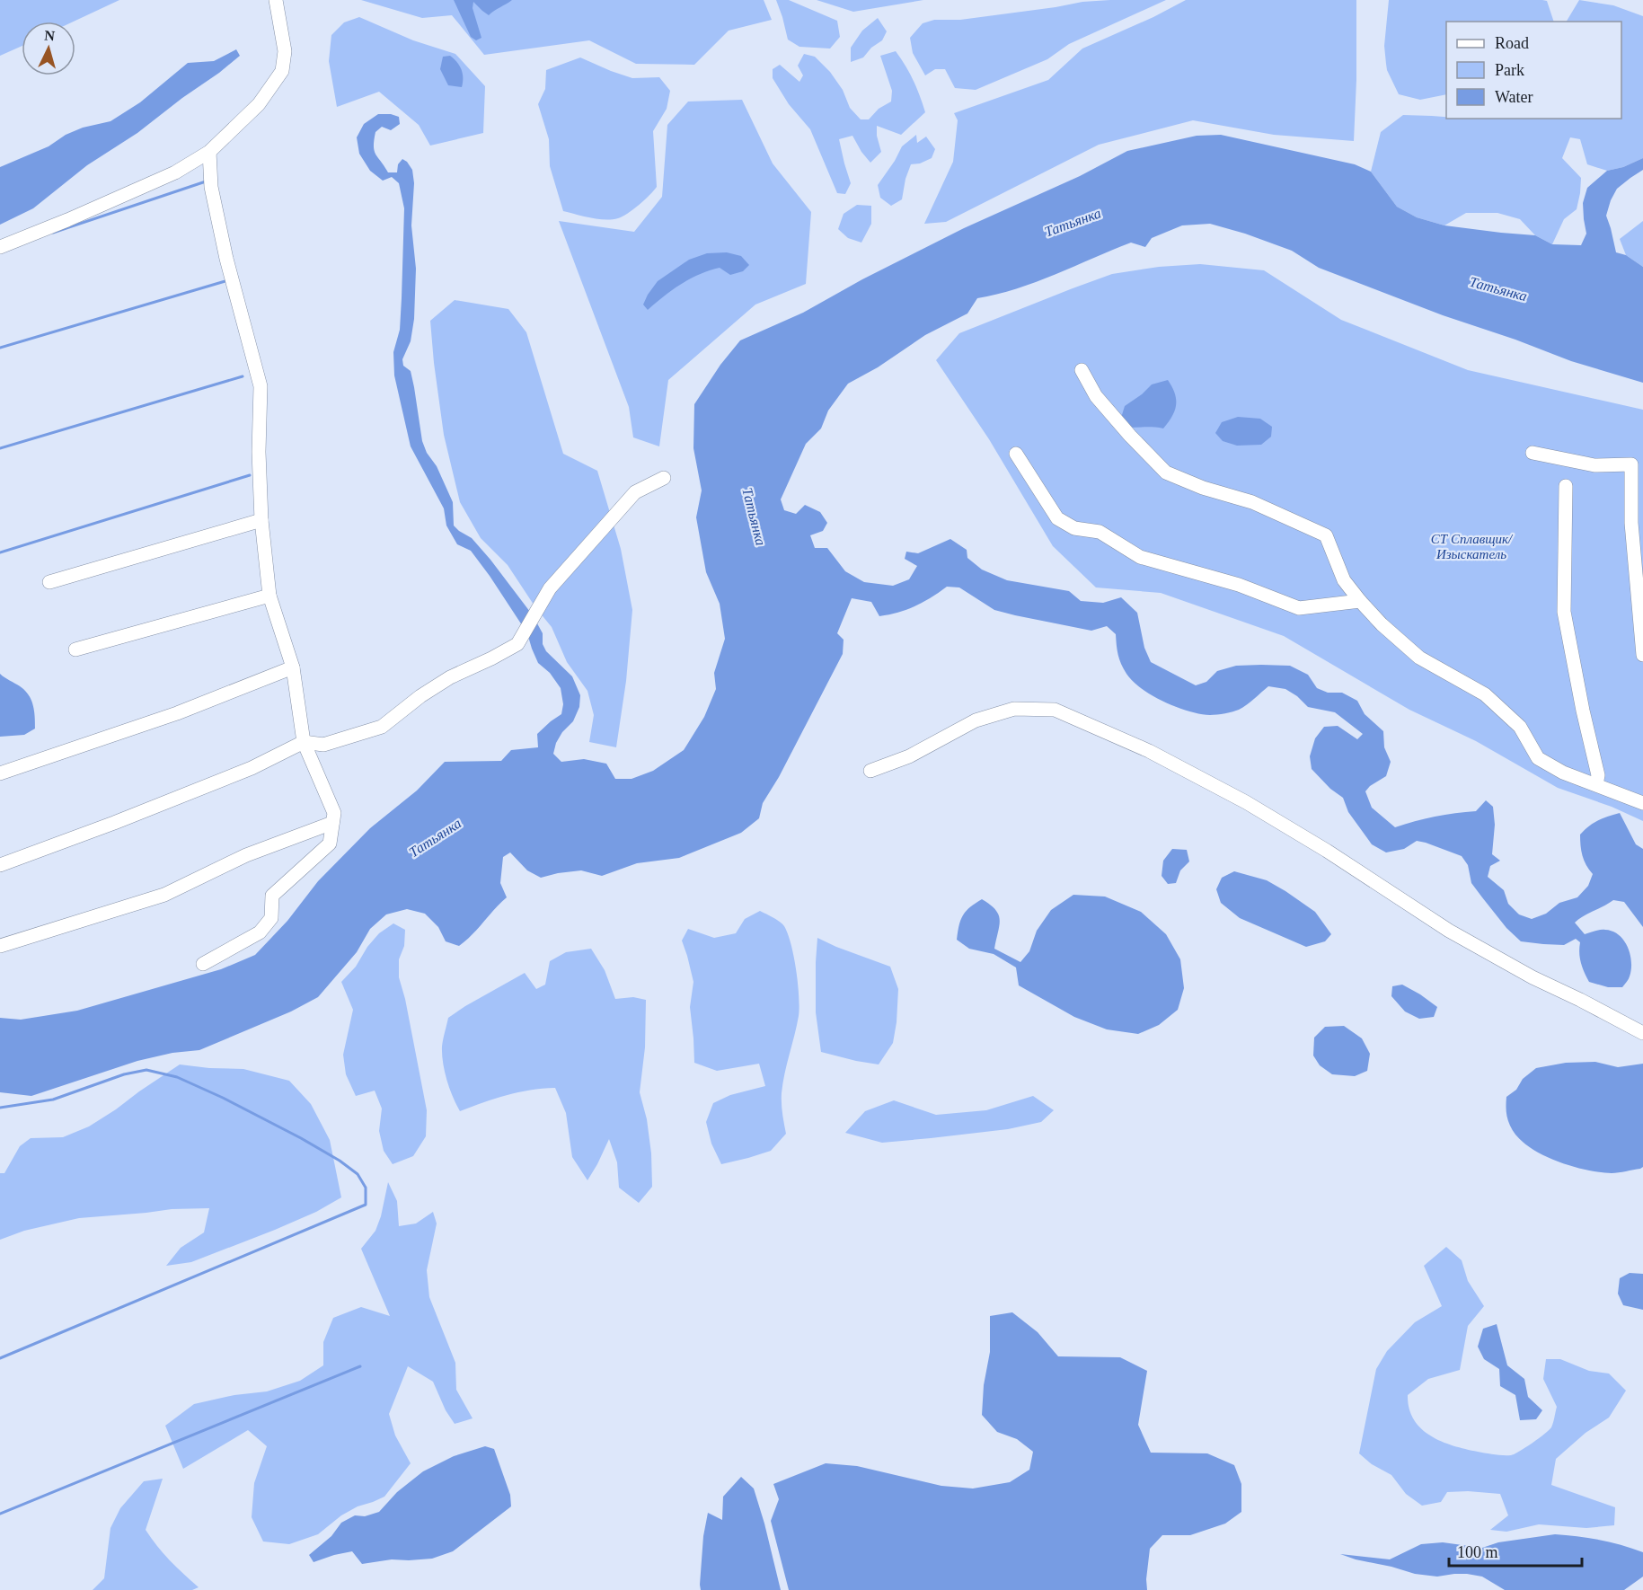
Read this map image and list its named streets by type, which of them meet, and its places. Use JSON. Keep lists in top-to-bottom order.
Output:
{
  "water": ["Татьянка"],
  "parks": ["СТ Сплавщик/ Изыскатель"],
  "legend": ["Road", "Park", "Water"],
  "scale_bar": "100 m",
  "north": "top"
}
